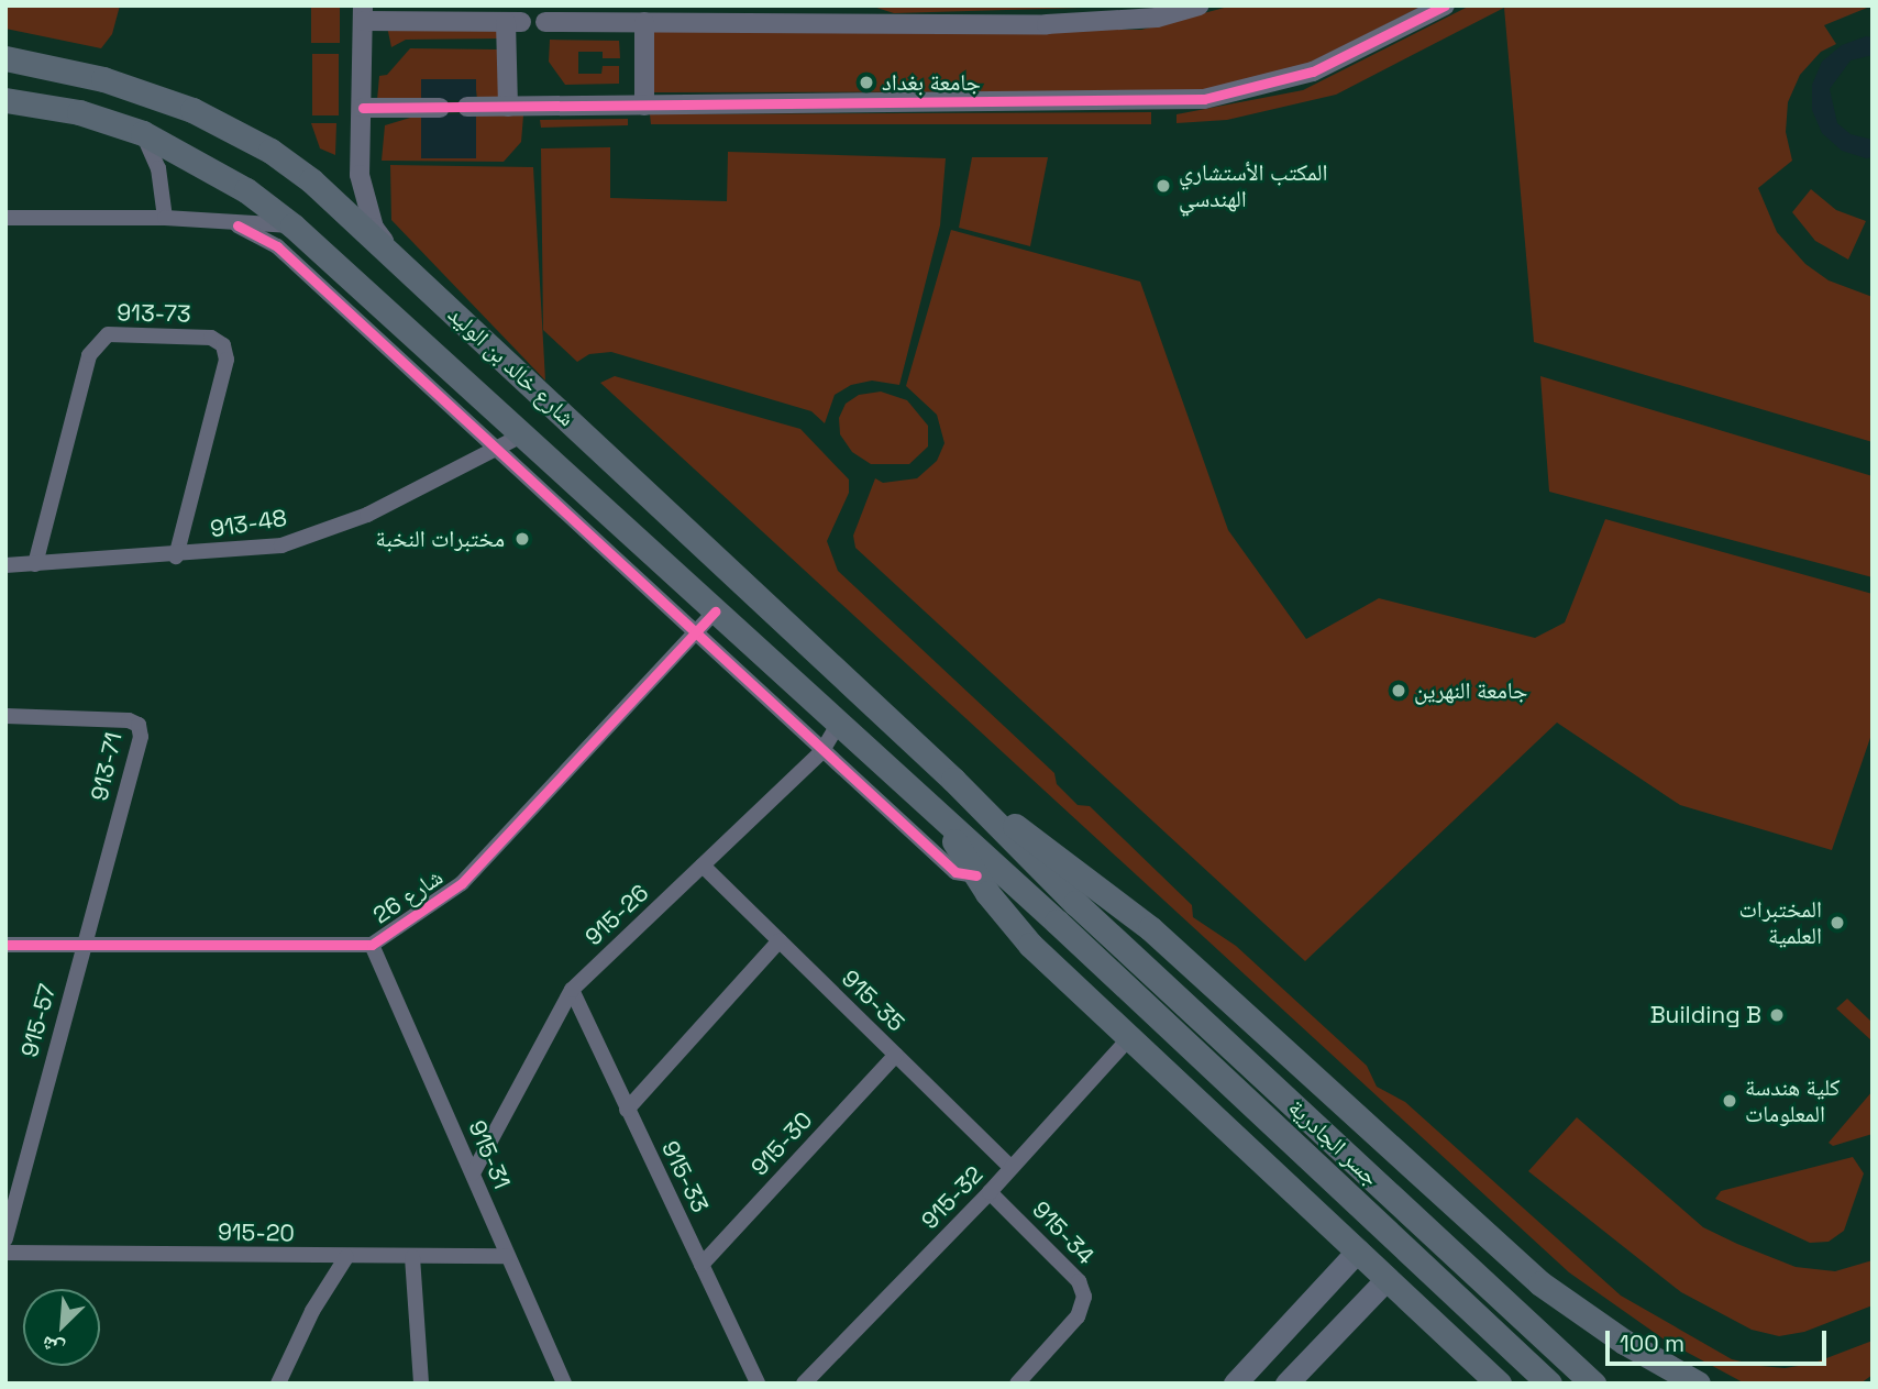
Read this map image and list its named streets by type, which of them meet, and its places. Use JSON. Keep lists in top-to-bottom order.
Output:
{
  "streets": {
    "main road": ["شارع خالد بن الوليد", "جسر الجادرية"],
    "street": [
      "913-73",
      "913-48",
      "913-71",
      "شارع 26",
      "915-26",
      "915-35",
      "915-57",
      "915-30",
      "915-31",
      "915-33",
      "915-32",
      "915-20",
      "915-34"
    ]
  },
  "crossings": [
    ["913-73", "913-48"],
    ["شارع خالد بن الوليد", "913-48"],
    ["شارع خالد بن الوليد", "شارع 26"],
    ["شارع خالد بن الوليد", "915-26"],
    ["شارع خالد بن الوليد", "جسر الجادرية"],
    ["913-71", "شارع 26"],
    ["913-71", "915-57"],
    ["شارع 26", "915-57"],
    ["شارع 26", "915-31"],
    ["915-26", "915-35"],
    ["915-26", "915-31"],
    ["915-26", "915-33"],
    ["915-35", "915-30"],
    ["915-35", "915-32"],
    ["915-30", "915-33"],
    ["915-31", "915-20"],
    ["915-32", "915-34"]
  ],
  "places": [
    "جامعة بغداد",
    "المكتب الأستشاري الهندسي",
    "مختبرات النخبة",
    "جامعة النهرين",
    "المختبرات العلمية",
    "Building B",
    "كلية هندسة المعلومات"
  ],
  "scale_bar": "100 m",
  "north": "bottom left"
}
